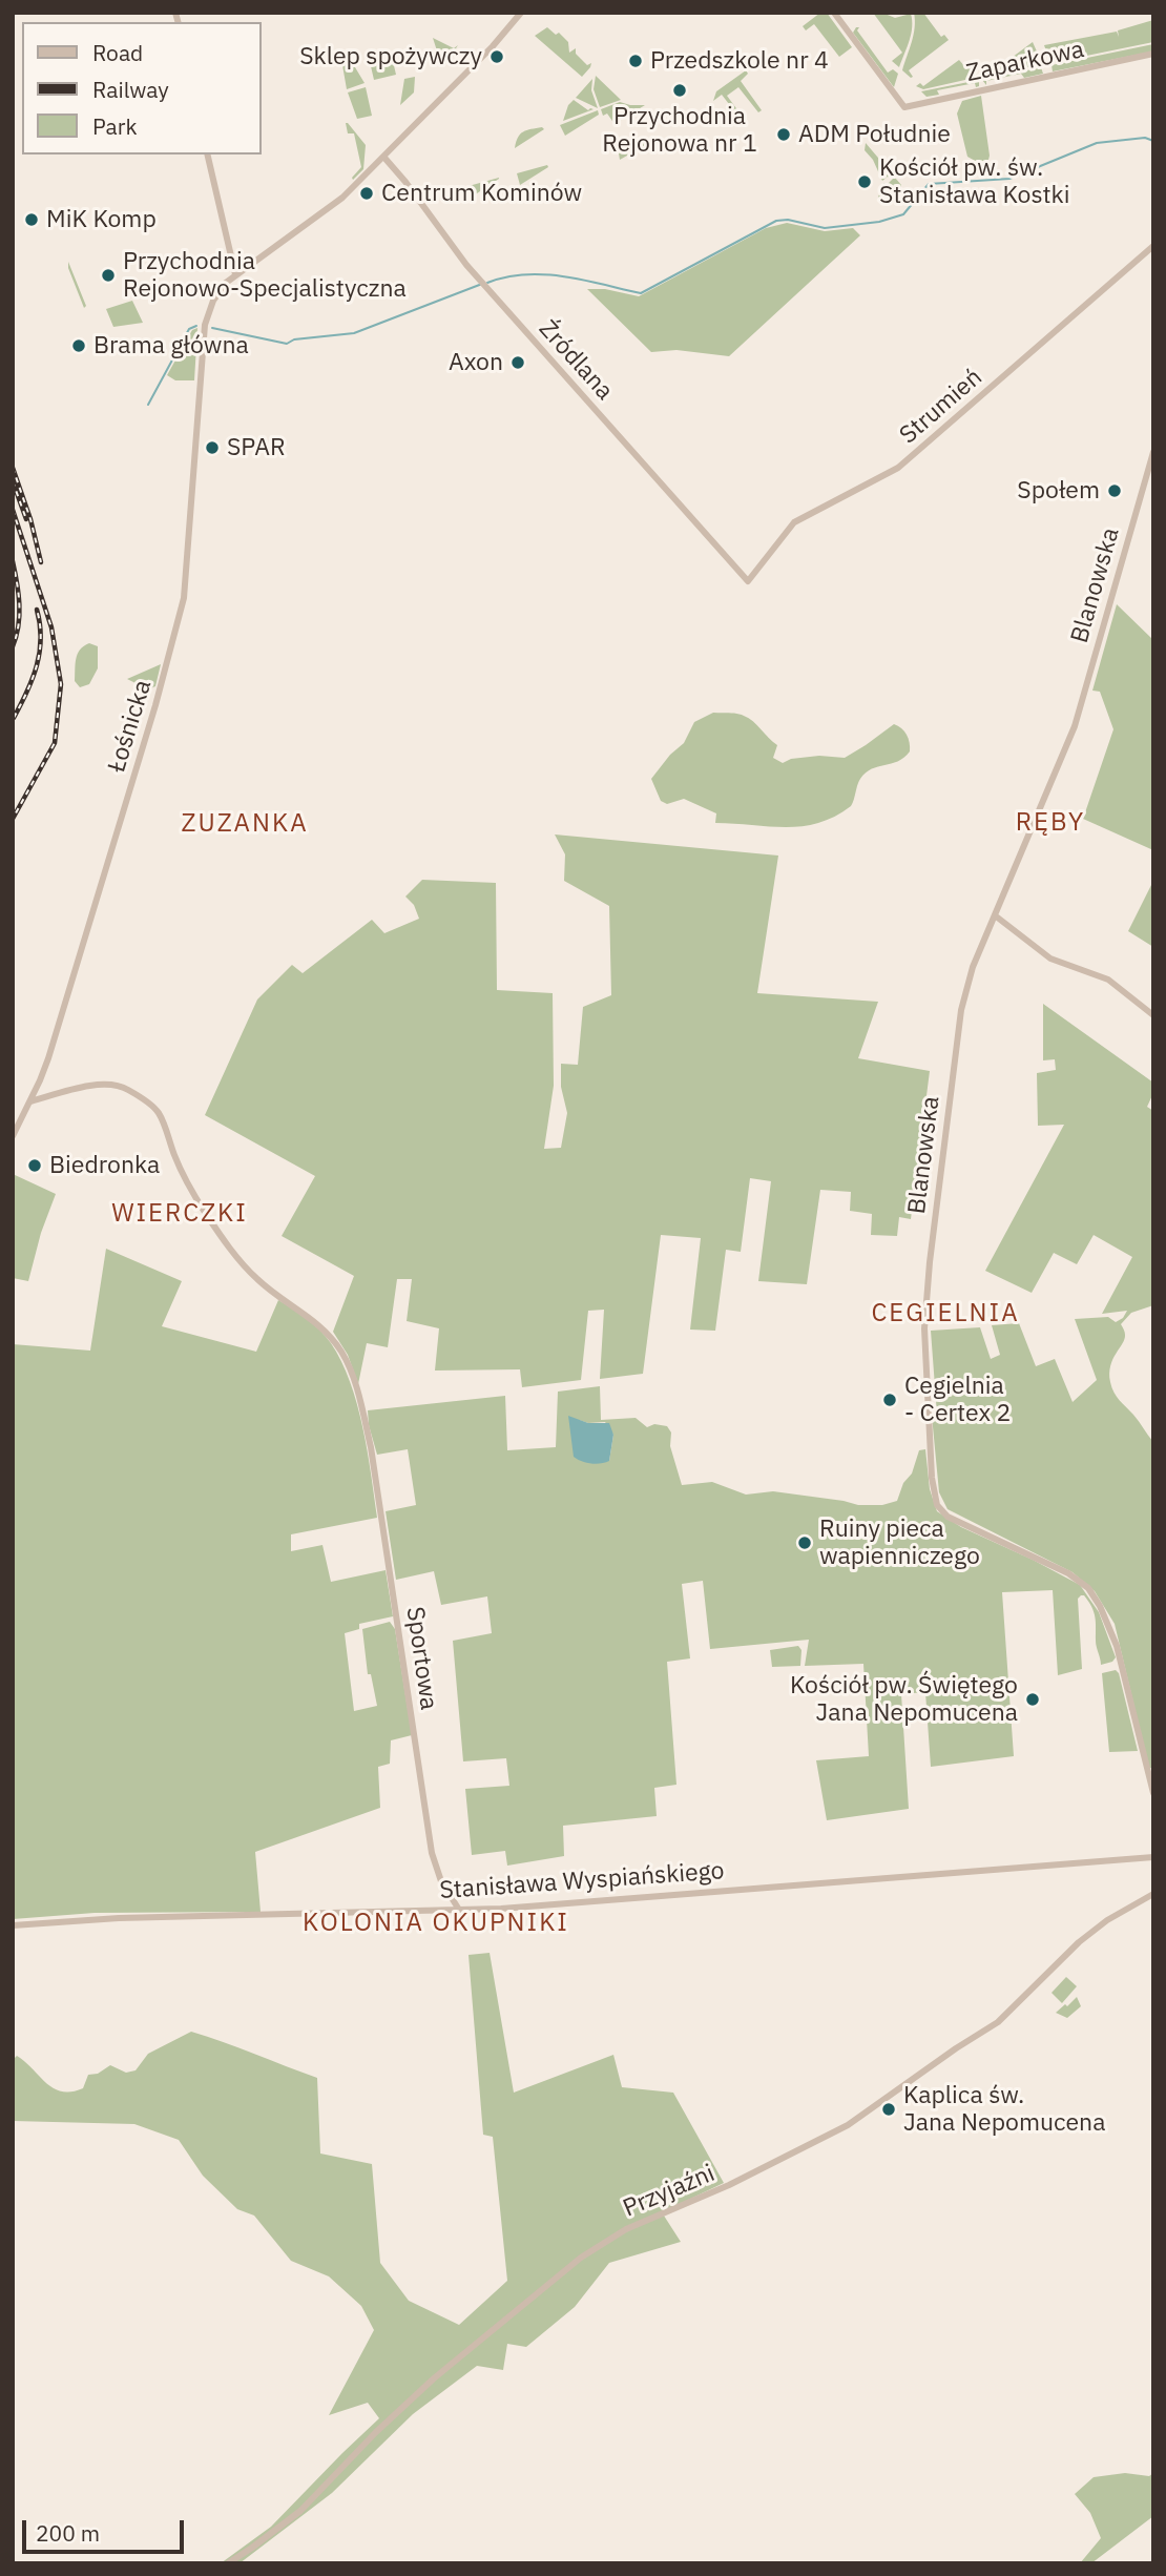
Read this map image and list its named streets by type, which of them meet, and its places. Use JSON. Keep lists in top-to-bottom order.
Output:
{
  "streets": {
    "street": [
      "Zaparkowa",
      "Źródlana",
      "Strumień",
      "Blanowska",
      "Łośnicka",
      "Sportowa",
      "Stanisława Wyspiańskiego",
      "Przyjaźni"
    ]
  },
  "crossings": [
    ["Źródlana", "Strumień"],
    ["Łośnicka", "Sportowa"],
    ["Sportowa", "Stanisława Wyspiańskiego"]
  ],
  "districts": [
    "RĘBY",
    "ZUZANKA",
    "WIERCZKI",
    "CEGIELNIA",
    "KOLONIA OKUPNIKI"
  ],
  "places": [
    "Sklep spożywczy",
    "Przedszkole nr 4",
    "Przychodnia Rejonowa nr 1",
    "ADM Południe",
    "Kościół pw. św. Stanisława Kostki",
    "Centrum Kominów",
    "MiK Komp",
    "Przychodnia Rejonowo-Specjalistyczna",
    "Brama główna",
    "Axon",
    "SPAR",
    "Społem",
    "Biedronka",
    "Cegielnia - Certex 2",
    "Ruiny pieca wapienniczego",
    "Kościół pw. Świętego Jana Nepomucena",
    "Kaplica św. Jana Nepomucena"
  ],
  "legend": ["Road", "Railway", "Park"],
  "scale_bar": "200 m"
}
